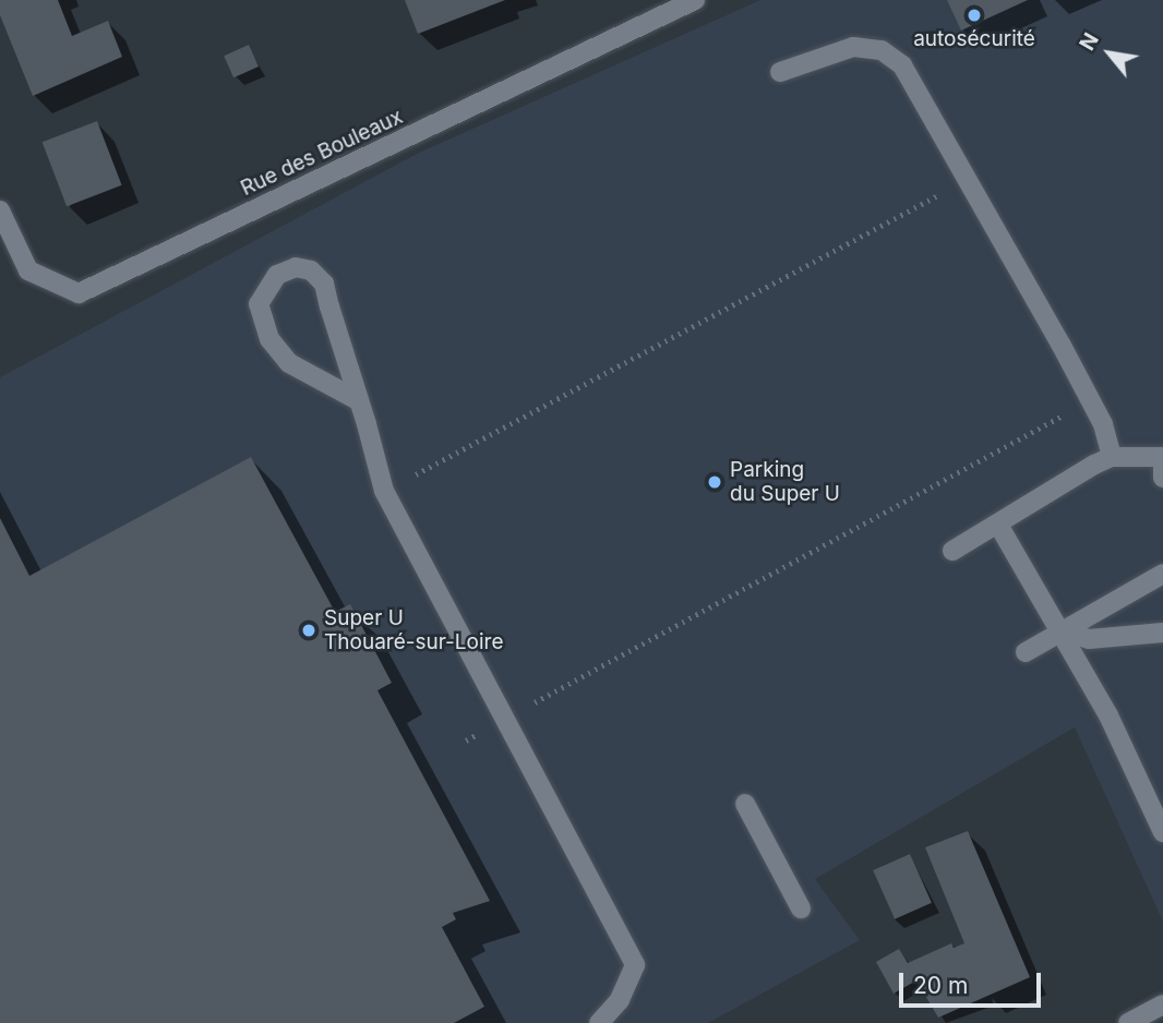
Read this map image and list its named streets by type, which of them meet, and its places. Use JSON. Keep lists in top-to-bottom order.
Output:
{
  "streets": {
    "street": ["Rue des Bouleaux"]
  },
  "places": ["autosécurité", "Parking du Super U", "Super U Thouaré-sur-Loire"],
  "scale_bar": "20 m",
  "north": "top left"
}
